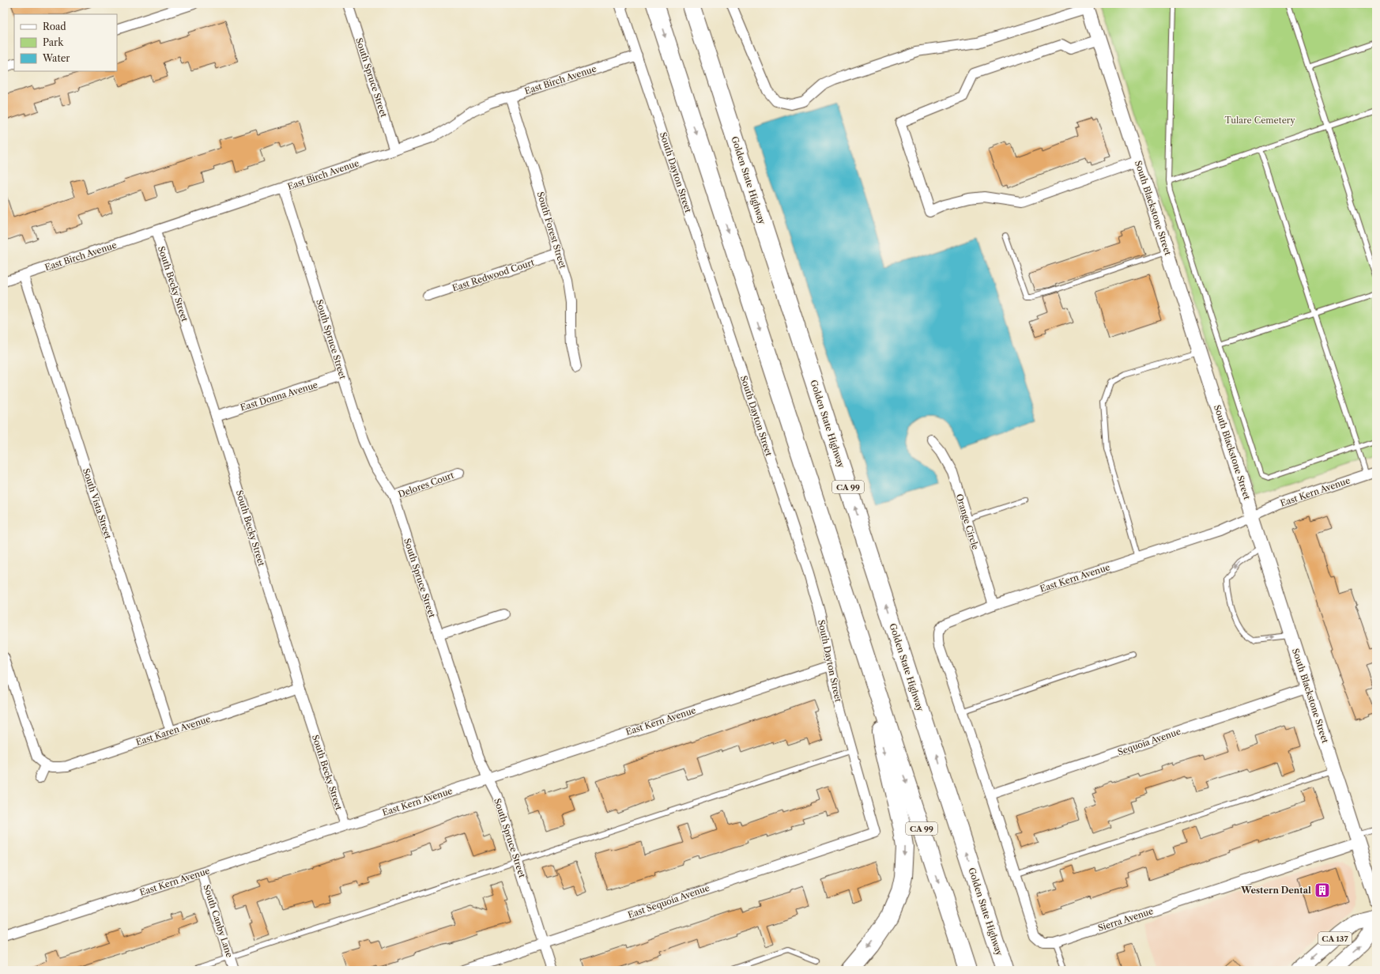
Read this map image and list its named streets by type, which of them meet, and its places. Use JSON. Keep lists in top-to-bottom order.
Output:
{
  "streets": {
    "highway": ["Golden State Highway", "CA 99"],
    "main road": ["South Blackstone Street", "CA 137"],
    "street": [
      "South Spruce Street",
      "East Birch Avenue",
      "South Dayton Street",
      "South Forest Street",
      "East Redwood Court",
      "South Becky Street",
      "East Donna Avenue",
      "Delores Court",
      "East Kern Avenue",
      "South Vista Street",
      "Orange Circle",
      "East Karen Avenue",
      "Sequoia Avenue",
      "East Sequoia Avenue",
      "Sierra Avenue",
      "South Canby Lane"
    ]
  },
  "crossings": [
    ["South Spruce Street", "East Birch Avenue"],
    ["South Spruce Street", "East Donna Avenue"],
    ["South Spruce Street", "Delores Court"],
    ["South Spruce Street", "East Kern Avenue"],
    ["South Spruce Street", "East Sequoia Avenue"],
    ["East Birch Avenue", "South Dayton Street"],
    ["East Birch Avenue", "South Forest Street"],
    ["East Birch Avenue", "South Becky Street"],
    ["East Birch Avenue", "South Vista Street"],
    ["South Dayton Street", "East Kern Avenue"],
    ["South Dayton Street", "East Sequoia Avenue"],
    ["South Blackstone Street", "East Kern Avenue"],
    ["South Blackstone Street", "Sequoia Avenue"],
    ["South Blackstone Street", "Sierra Avenue"],
    ["South Forest Street", "East Redwood Court"],
    ["South Becky Street", "East Donna Avenue"],
    ["South Becky Street", "East Kern Avenue"],
    ["South Becky Street", "East Karen Avenue"],
    ["East Kern Avenue", "Orange Circle"],
    ["East Kern Avenue", "Sequoia Avenue"],
    ["East Kern Avenue", "South Canby Lane"],
    ["South Vista Street", "East Karen Avenue"]
  ],
  "parks": ["Tulare Cemetery"],
  "places": {
    "building": ["Western Dental"]
  },
  "legend": ["Road", "Park", "Water"]
}
